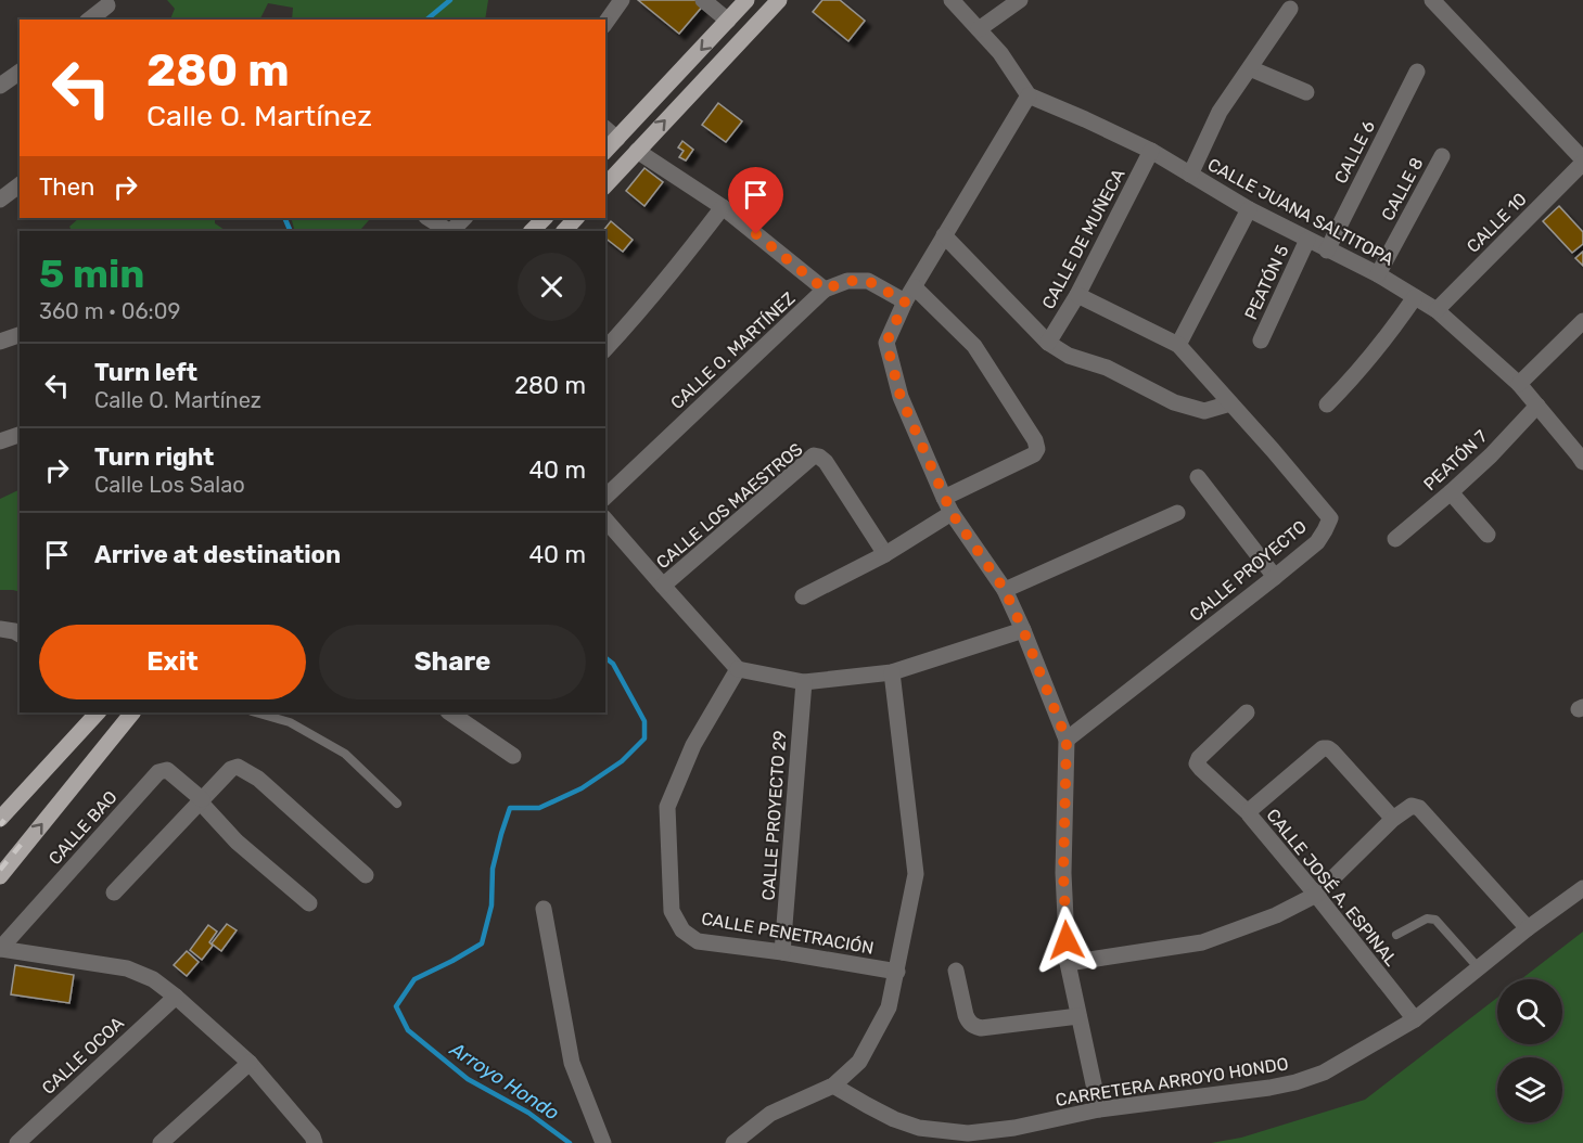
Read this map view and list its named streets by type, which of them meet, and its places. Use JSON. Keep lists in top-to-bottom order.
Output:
{
  "streets": {
    "street": [
      "CALLE 6",
      "CALLE 8",
      "CALLE JUANA SALTITOPA",
      "CALLE 10",
      "CALLE DE MUÑECA",
      "PEATÓN 5",
      "CALLE O. MARTÍNEZ",
      "PEATÓN 7",
      "CALLE LOS MAESTROS",
      "CALLE PROYECTO",
      "CALLE PROYECTO 29",
      "CALLE BAO",
      "CALLE JOSÉ A. ESPINAL",
      "CALLE PENETRACIÓN",
      "CALLE OCOA",
      "CARRETERA ARROYO HONDO"
    ]
  },
  "crossings": [
    ["CALLE 6", "CALLE JUANA SALTITOPA"],
    ["CALLE 8", "CALLE JUANA SALTITOPA"],
    ["CALLE JUANA SALTITOPA", "CALLE 10"],
    ["CALLE JUANA SALTITOPA", "CALLE DE MUÑECA"],
    ["CALLE JUANA SALTITOPA", "PEATÓN 5"],
    ["CALLE JUANA SALTITOPA", "PEATÓN 7"],
    ["CALLE DE MUÑECA", "CALLE PROYECTO"],
    ["CALLE PROYECTO 29", "CALLE PENETRACIÓN"],
    ["CALLE JOSÉ A. ESPINAL", "CARRETERA ARROYO HONDO"]
  ],
  "water": ["Arroyo Hondo"],
  "page": {
    "turn": ["280 m", "Calle O. Martínez"],
    "then": "Then",
    "heading": ["5 min", "360 m · 06:09"],
    "list": [
      {
        "name": "Turn left",
        "note": "Calle O. Martínez",
        "value": "280 m"
      },
      {
        "name": "Turn right",
        "note": "Calle Los Salao",
        "value": "40 m"
      },
      {
        "name": "Arrive at destination",
        "value": "40 m"
      }
    ],
    "buttons": ["Exit", "Share"]
  }
}
